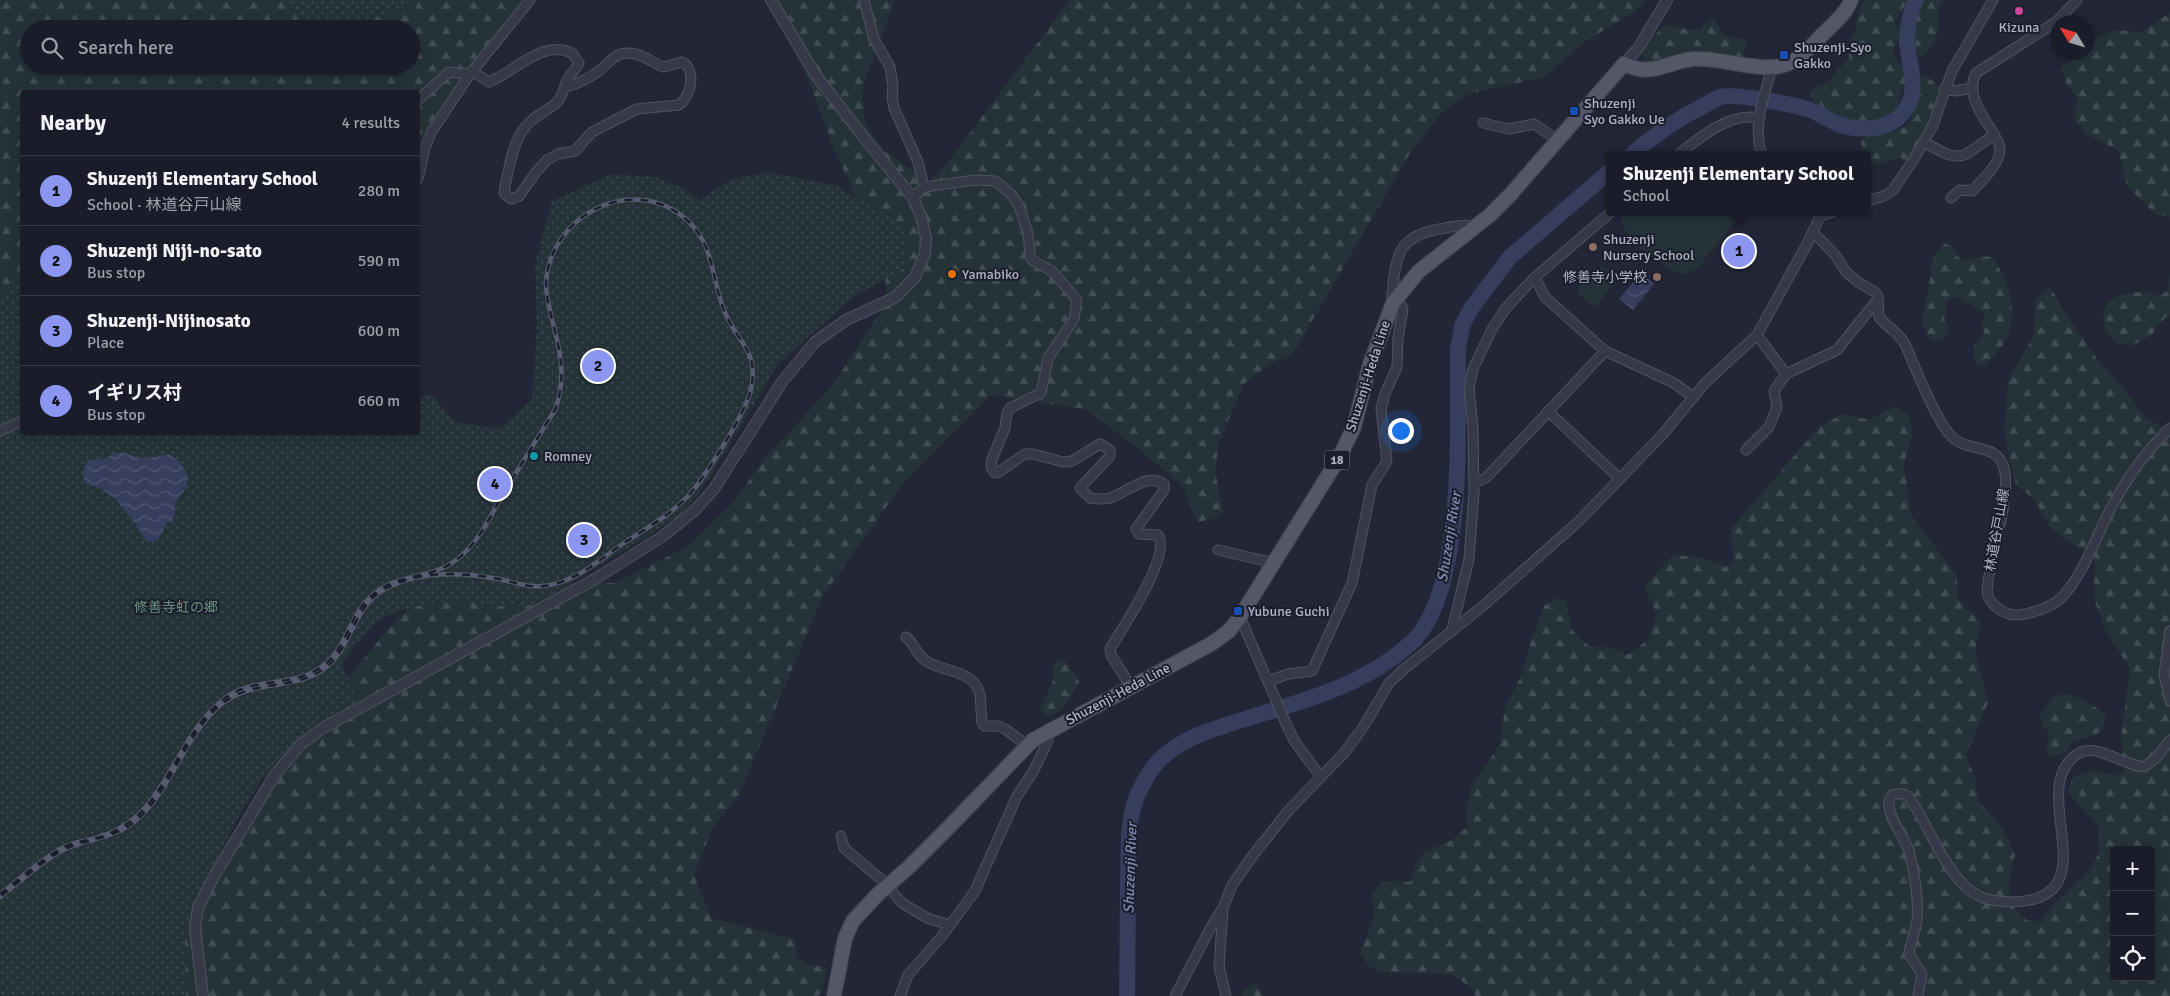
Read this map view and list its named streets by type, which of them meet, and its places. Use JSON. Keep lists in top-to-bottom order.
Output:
{
  "streets": {
    "main road": ["Shuzenji-Heda Line", "18"],
    "street": ["林道谷戸山線"]
  },
  "water": ["Shuzenji River"],
  "parks": ["修善寺虹の郷"],
  "places": {
    "other": [
      "Kizuna",
      "Shuzenji Nursery School",
      "Yamabiko",
      "修善寺小学校",
      "Romney"
    ],
    "transit": ["Shuzenji-Syo Gakko", "Shuzenji Syo Gakko Ue", "Yubune Guchi"]
  },
  "north": "top left",
  "page": {
    "search": "Search here",
    "heading": ["Nearby", "4 results"],
    "popup": ["Shuzenji Elementary School", "School"],
    "list": [
      {
        "mark": "1",
        "name": "Shuzenji Elementary School",
        "note": "School · 林道谷戸山線",
        "value": "280 m"
      },
      {
        "mark": "2",
        "name": "Shuzenji Niji-no-sato",
        "note": "Bus stop",
        "value": "590 m"
      },
      {
        "mark": "3",
        "name": "Shuzenji-Nijinosato",
        "note": "Place",
        "value": "600 m"
      },
      {
        "mark": "4",
        "name": "イギリス村",
        "note": "Bus stop",
        "value": "660 m"
      }
    ],
    "pins": [
      "1",
      "2",
      "4",
      "3"
    ],
    "map_buttons": ["+", "−"]
  }
}
